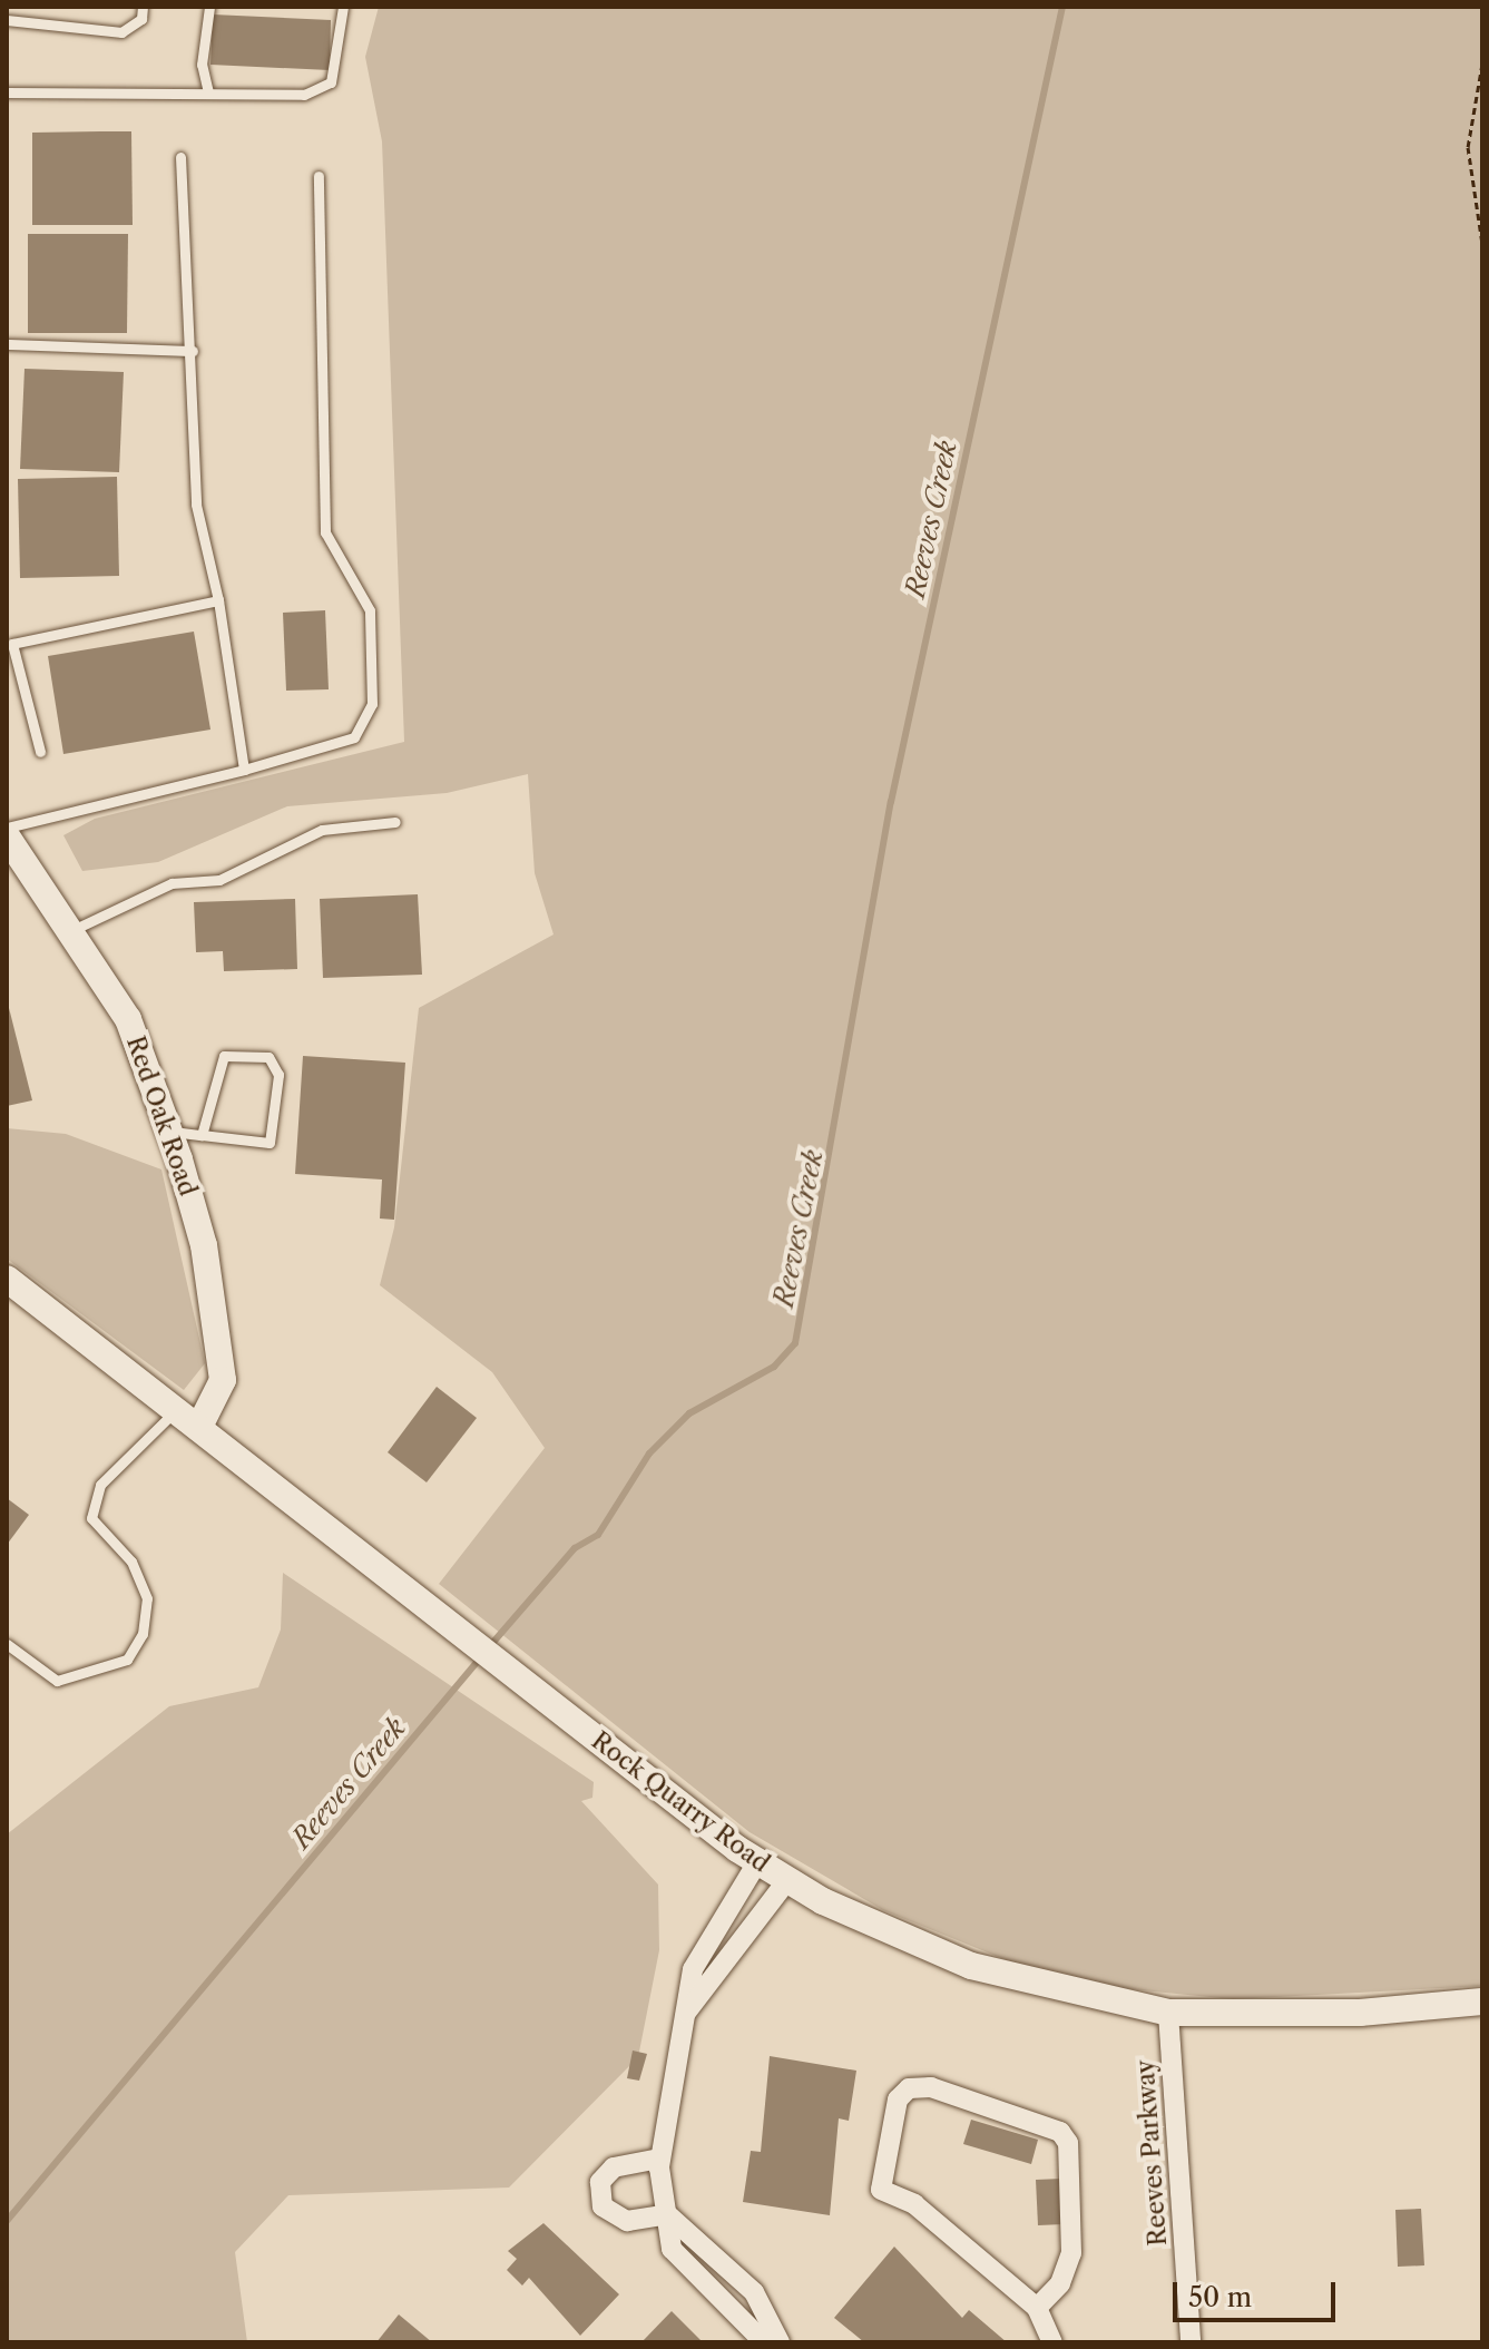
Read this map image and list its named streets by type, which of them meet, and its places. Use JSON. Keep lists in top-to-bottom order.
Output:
{
  "streets": {
    "street": ["Red Oak Road", "Rock Quarry Road", "Reeves Parkway"]
  },
  "crossings": [
    ["Red Oak Road", "Rock Quarry Road"],
    ["Rock Quarry Road", "Reeves Parkway"]
  ],
  "water": ["Reeves Creek"],
  "scale_bar": "50 m"
}
